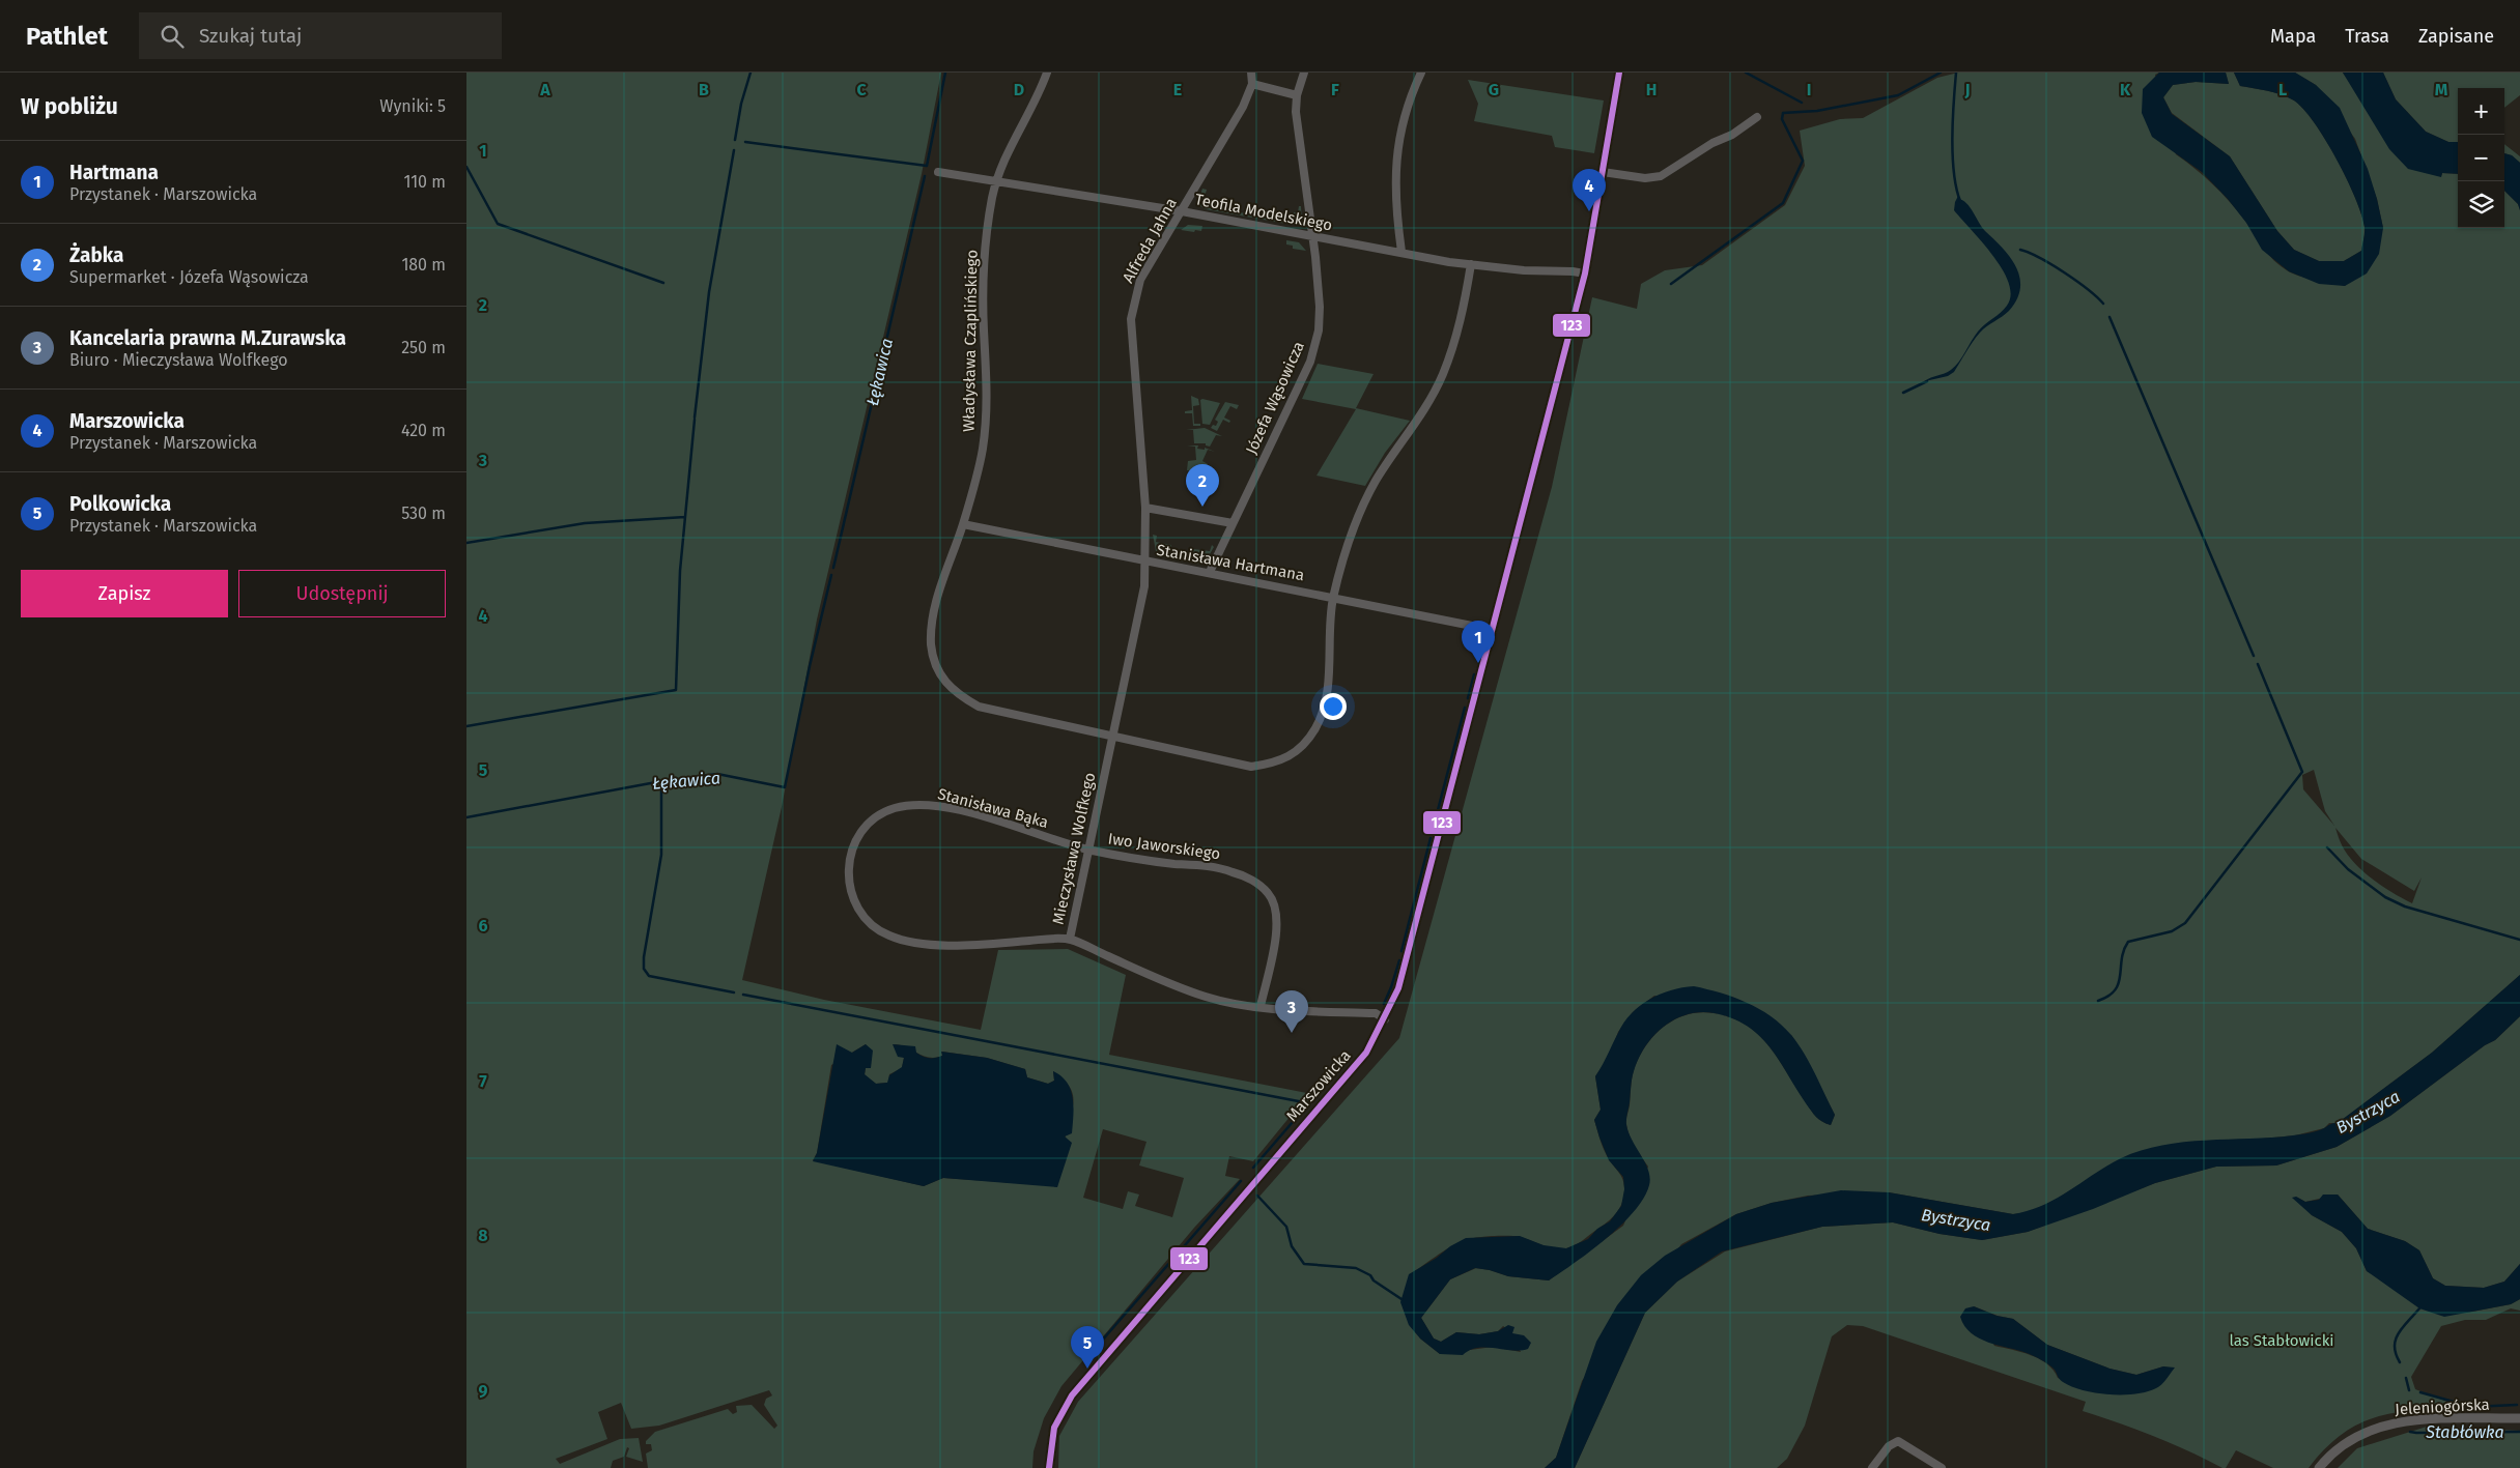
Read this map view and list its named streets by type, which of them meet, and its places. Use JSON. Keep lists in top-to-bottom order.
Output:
{
  "streets": {
    "street": [
      "Teofila Modelskiego",
      "Alfreda Jahna",
      "Władysława Czaplińskiego",
      "Józefa Wąsowicza",
      "Stanisława Hartmana",
      "Stanisława Bąka",
      "Iwo Jaworskiego",
      "Mieczysława Wolfkego",
      "Marszowicka",
      "Jeleniogórska"
    ]
  },
  "crossings": [
    ["Teofila Modelskiego", "Alfreda Jahna"],
    ["Teofila Modelskiego", "Władysława Czaplińskiego"],
    ["Teofila Modelskiego", "Józefa Wąsowicza"],
    ["Teofila Modelskiego", "Marszowicka"],
    ["Alfreda Jahna", "Stanisława Hartmana"],
    ["Alfreda Jahna", "Mieczysława Wolfkego"],
    ["Władysława Czaplińskiego", "Stanisława Hartmana"],
    ["Władysława Czaplińskiego", "Mieczysława Wolfkego"],
    ["Józefa Wąsowicza", "Stanisława Hartmana"],
    ["Stanisława Hartmana", "Mieczysława Wolfkego"],
    ["Stanisława Hartmana", "Marszowicka"],
    ["Stanisława Bąka", "Iwo Jaworskiego"],
    ["Stanisława Bąka", "Mieczysława Wolfkego"],
    ["Iwo Jaworskiego", "Mieczysława Wolfkego"],
    ["Mieczysława Wolfkego", "Marszowicka"]
  ],
  "water": ["Łękawica", "Bystrzyca", "Stabłówka"],
  "parks": ["las Stabłowicki"],
  "lines": ["transit line 123"],
  "page": {
    "header": "Pathlet",
    "search": "Szukaj tutaj",
    "nav": ["Mapa", "Trasa", "Zapisane"],
    "heading": ["W pobliżu", "Wyniki: 5"],
    "map_buttons": ["+", "−"],
    "list": [
      {
        "mark": "1",
        "name": "Hartmana",
        "note": "Przystanek · Marszowicka",
        "value": "110 m"
      },
      {
        "mark": "2",
        "name": "Żabka",
        "note": "Supermarket · Józefa Wąsowicza",
        "value": "180 m"
      },
      {
        "mark": "3",
        "name": "Kancelaria prawna M.Zurawska",
        "note": "Biuro · Mieczysława Wolfkego",
        "value": "250 m"
      },
      {
        "mark": "4",
        "name": "Marszowicka",
        "note": "Przystanek · Marszowicka",
        "value": "420 m"
      },
      {
        "mark": "5",
        "name": "Polkowicka",
        "note": "Przystanek · Marszowicka",
        "value": "530 m"
      }
    ],
    "pins": [
      "4",
      "2",
      "1",
      "3",
      "5"
    ],
    "buttons": ["Zapisz", "Udostępnij"]
  },
  "grid": {
    "columns": [
      "A",
      "B",
      "C",
      "D",
      "E",
      "F",
      "G",
      "H",
      "I",
      "J",
      "K",
      "L",
      "M"
    ],
    "rows": [
      "1",
      "2",
      "3",
      "4",
      "5",
      "6",
      "7",
      "8",
      "9"
    ]
  }
}
